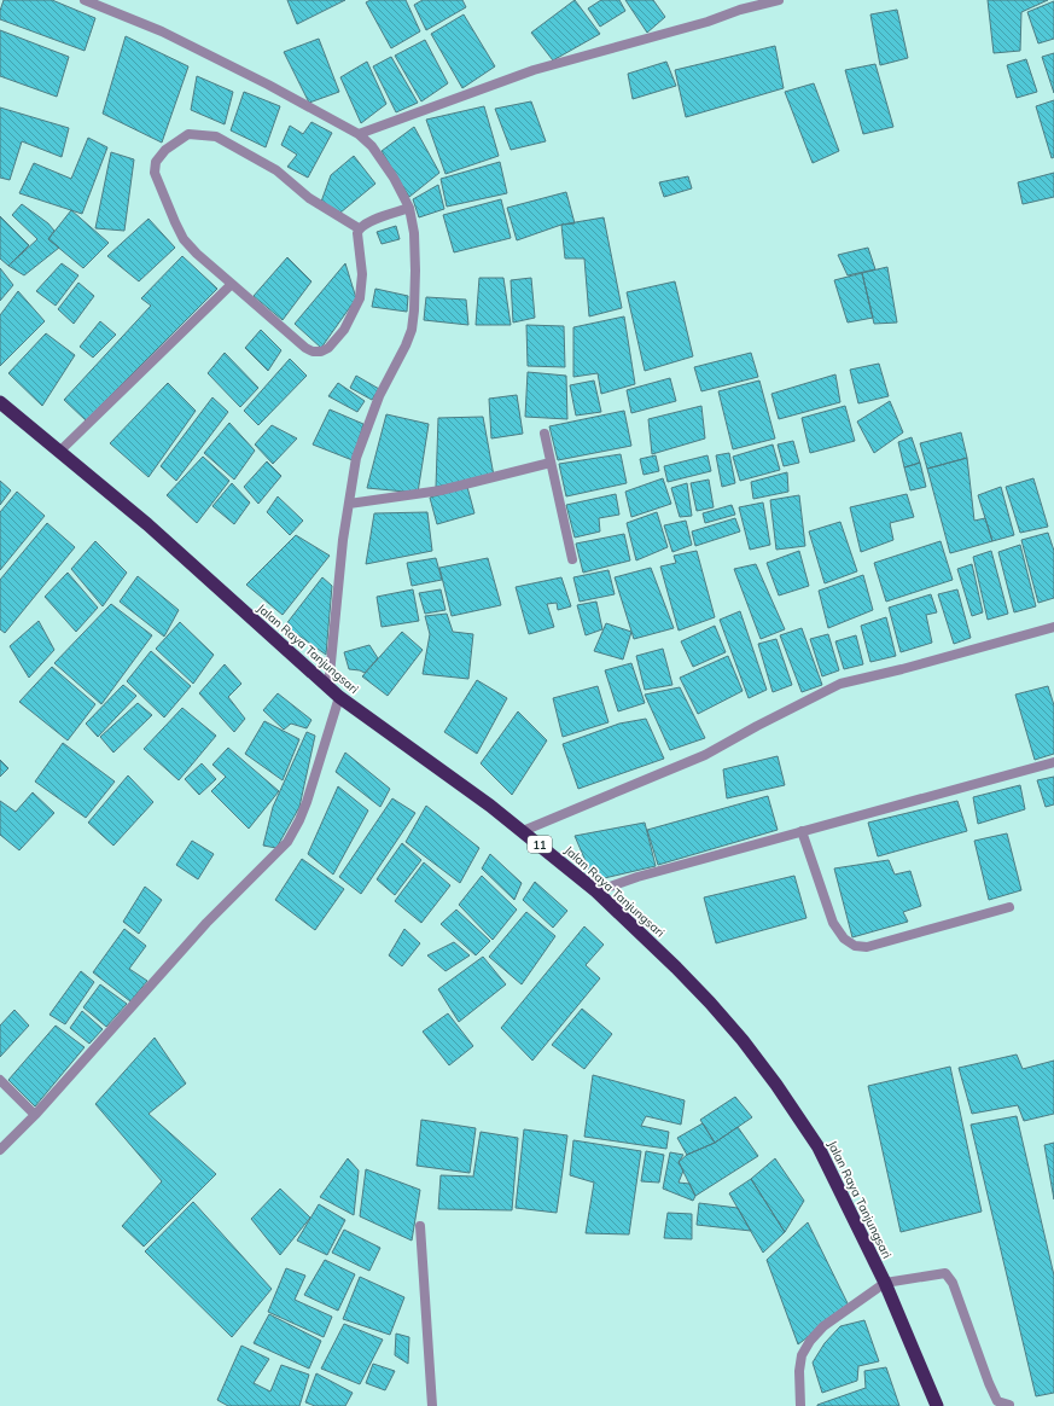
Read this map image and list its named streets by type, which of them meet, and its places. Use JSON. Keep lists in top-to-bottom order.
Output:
{
  "streets": {
    "highway": ["Jalan Raya Tanjungsari", "11"]
  }
}
